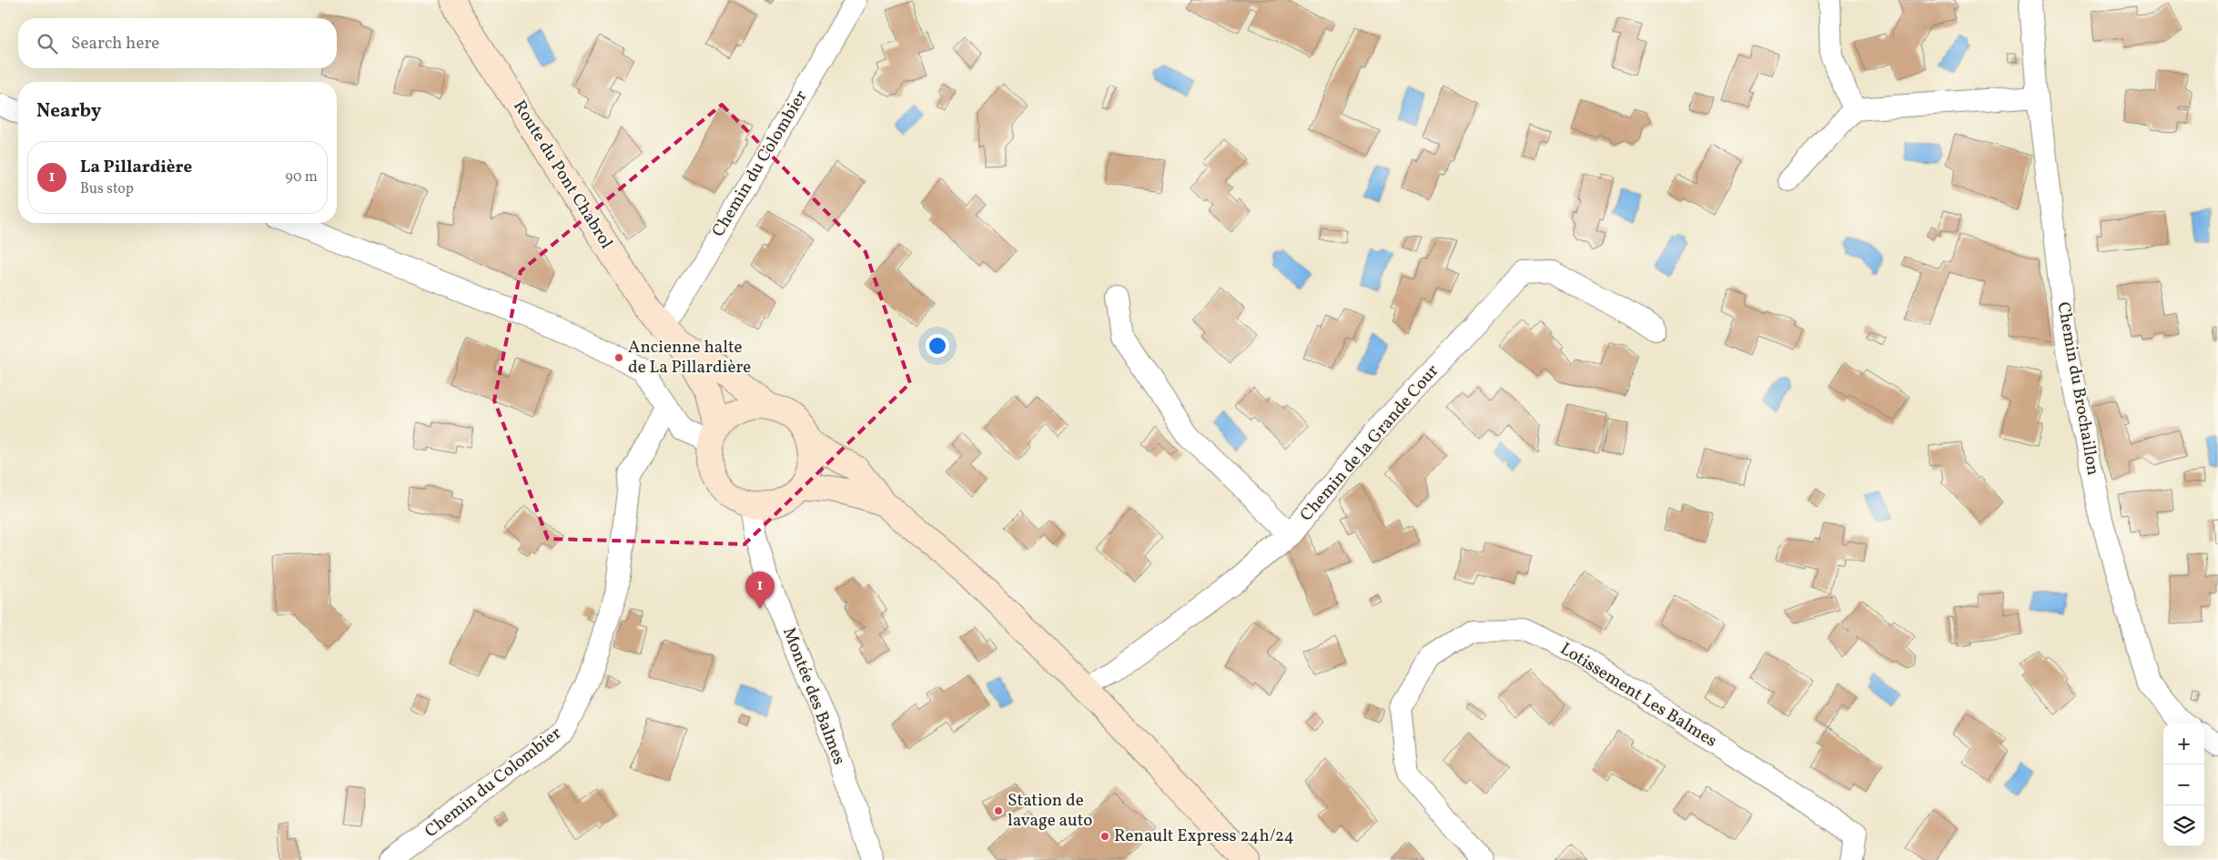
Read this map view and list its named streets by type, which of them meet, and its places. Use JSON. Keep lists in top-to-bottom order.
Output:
{
  "streets": {
    "main road": ["Route du Pont Chabrol"],
    "street": [
      "Chemin du Colombier",
      "Chemin du Brochaillon",
      "Chemin de la Grande Cour",
      "Lotissement Les Balmes",
      "Montée des Balmes"
    ]
  },
  "crossings": [
    ["Chemin du Colombier", "Route du Pont Chabrol"],
    ["Route du Pont Chabrol", "Montée des Balmes"]
  ],
  "places": ["Ancienne halte de La Pillardière", "Station de lavage auto", "Renault Express 24h/24"],
  "page": {
    "search": "Search here",
    "heading": "Nearby",
    "list": [
      {
        "mark": "1",
        "name": "La Pillardière",
        "note": "Bus stop",
        "value": "90 m"
      }
    ],
    "pins": "1",
    "map_buttons": ["+", "−"]
  }
}
